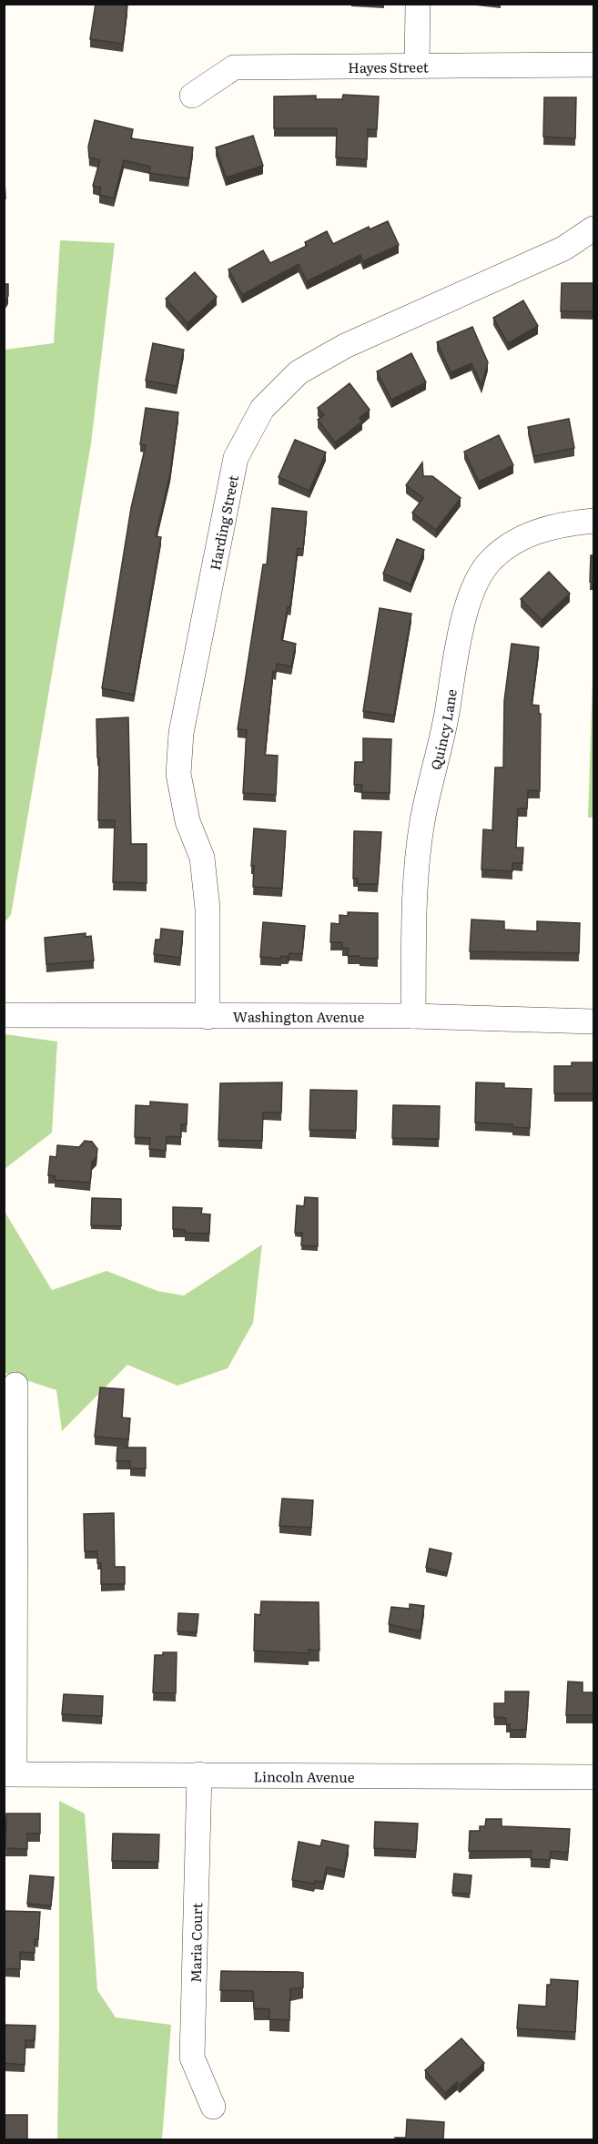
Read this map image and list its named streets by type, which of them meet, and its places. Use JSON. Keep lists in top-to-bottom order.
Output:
{
  "streets": {
    "street": [
      "Hayes Street",
      "Harding Street",
      "Quincy Lane",
      "Washington Avenue",
      "Lincoln Avenue",
      "Maria Court"
    ]
  },
  "crossings": [
    ["Harding Street", "Washington Avenue"],
    ["Quincy Lane", "Washington Avenue"],
    ["Lincoln Avenue", "Maria Court"]
  ]
}
